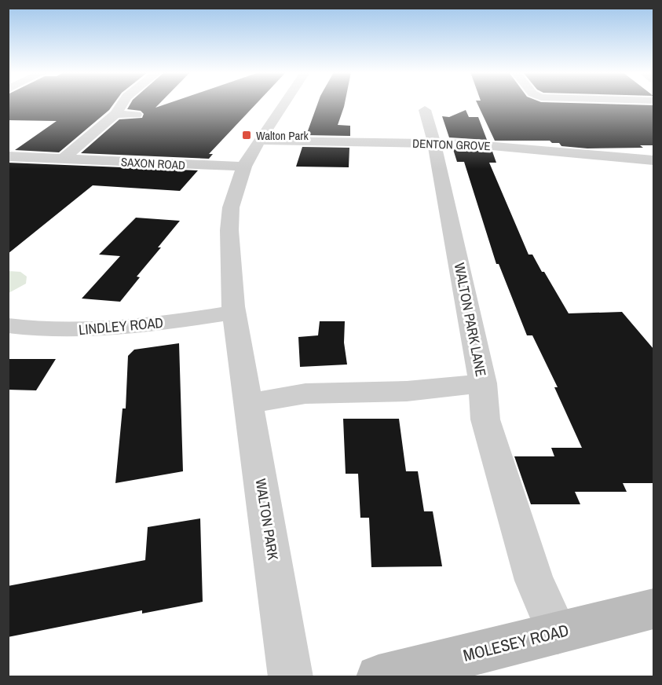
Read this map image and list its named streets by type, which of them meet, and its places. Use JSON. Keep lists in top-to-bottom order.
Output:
{
  "streets": {
    "street": [
      "DENTON GROVE",
      "SAXON ROAD",
      "WALTON PARK LANE",
      "LINDLEY ROAD",
      "WALTON PARK",
      "MOLESEY ROAD"
    ]
  },
  "crossings": [
    ["DENTON GROVE", "WALTON PARK LANE"],
    ["DENTON GROVE", "WALTON PARK"],
    ["SAXON ROAD", "WALTON PARK"],
    ["WALTON PARK LANE", "WALTON PARK"],
    ["LINDLEY ROAD", "WALTON PARK"]
  ],
  "places": {
    "transit": ["Walton Park"]
  }
}
